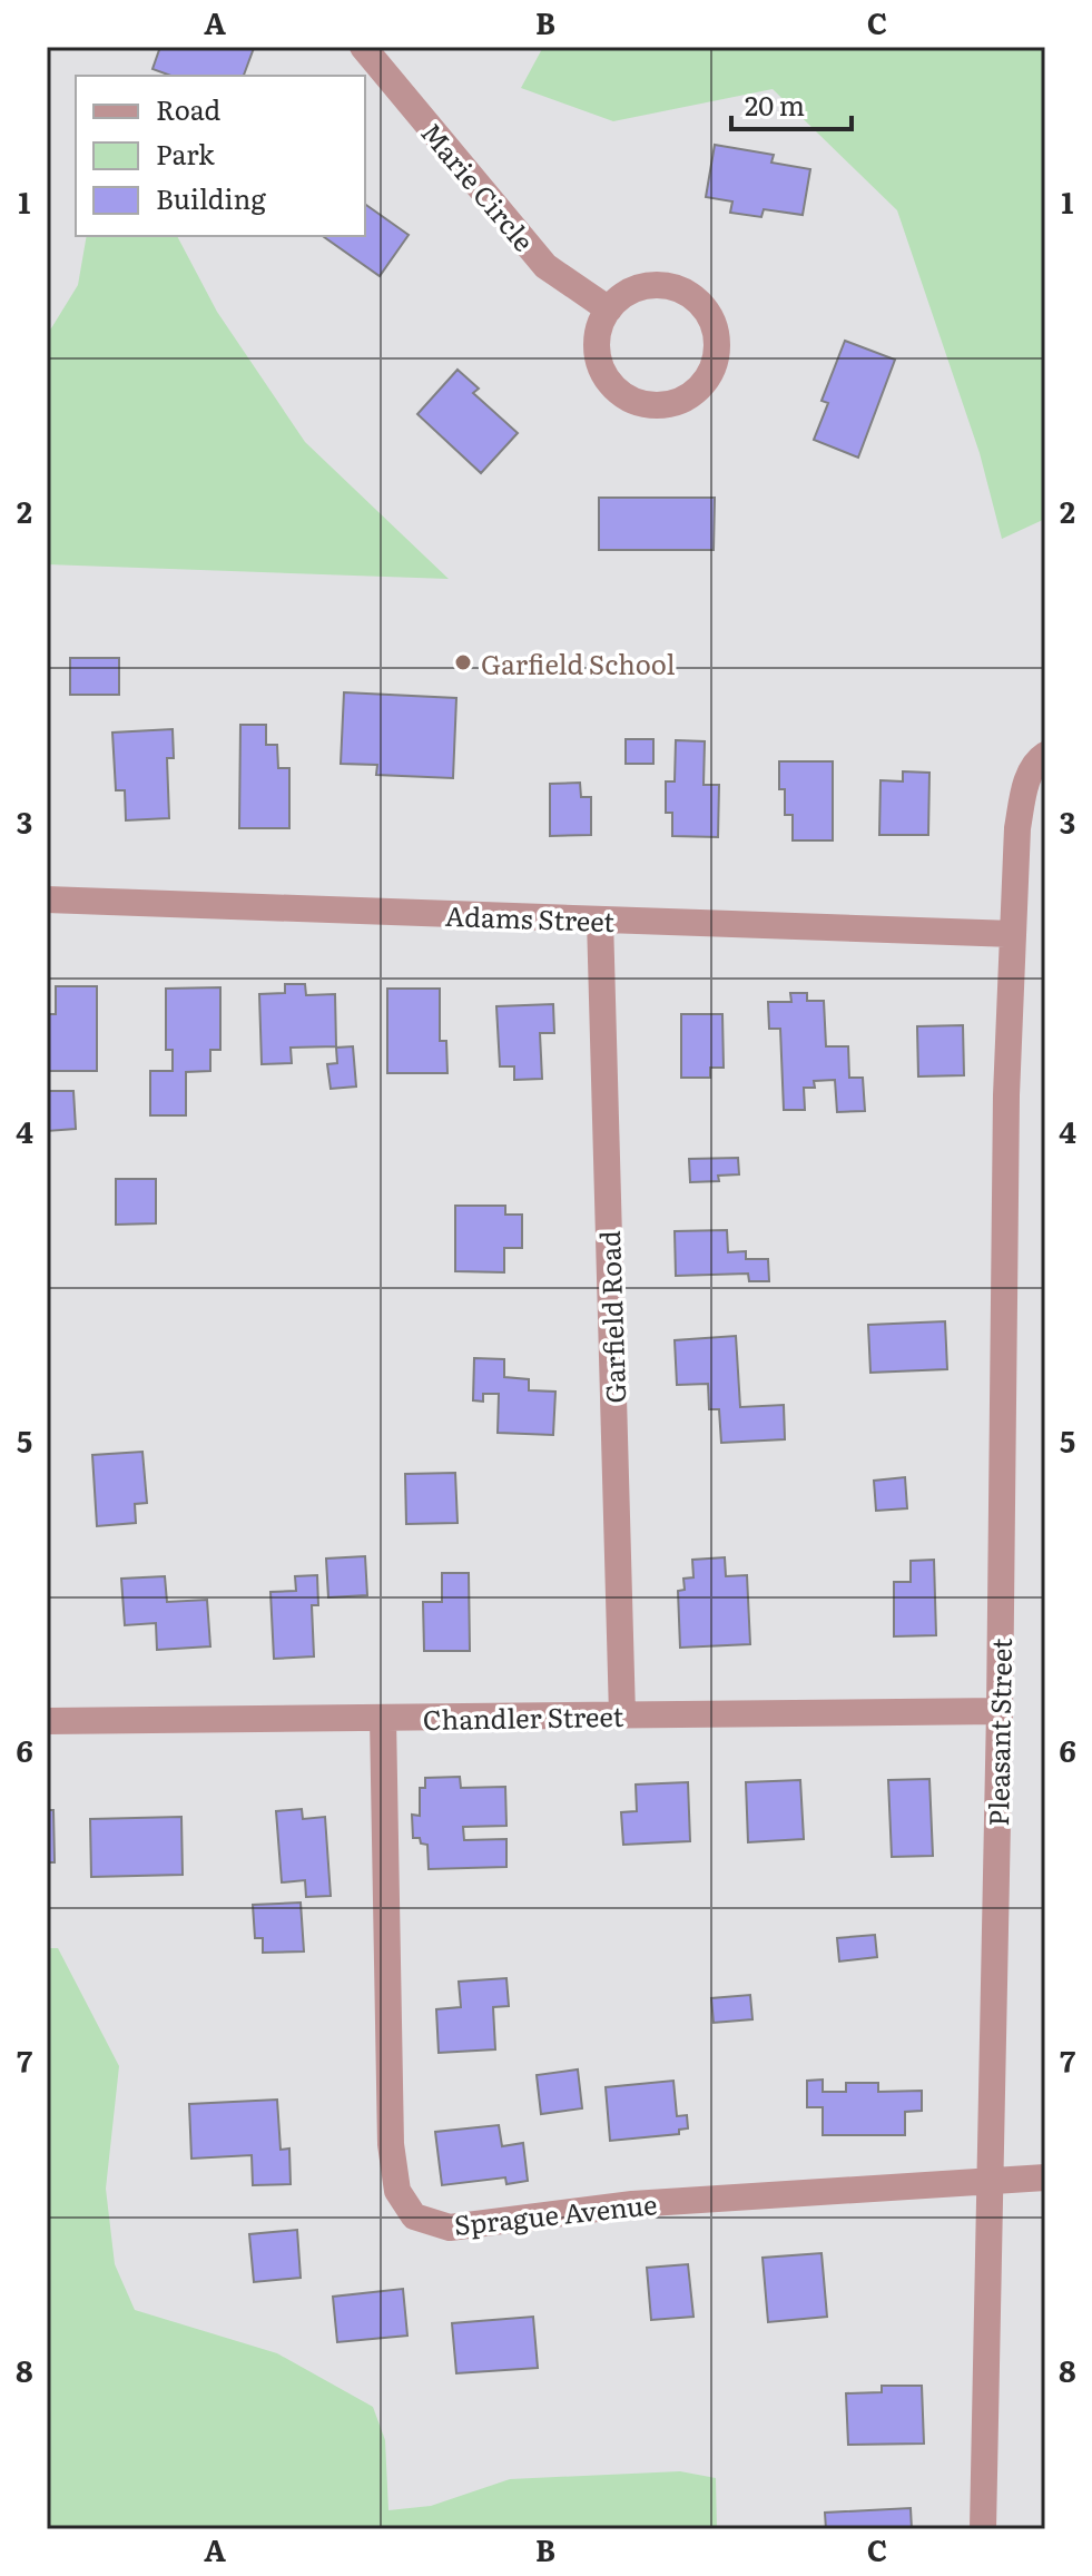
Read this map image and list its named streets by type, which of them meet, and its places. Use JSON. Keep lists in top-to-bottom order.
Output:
{
  "streets": {
    "street": [
      "Marie Circle",
      "Adams Street",
      "Garfield Road",
      "Chandler Street",
      "Pleasant Street",
      "Sprague Avenue"
    ]
  },
  "crossings": [
    ["Adams Street", "Garfield Road"],
    ["Adams Street", "Pleasant Street"],
    ["Garfield Road", "Chandler Street"],
    ["Chandler Street", "Pleasant Street"],
    ["Chandler Street", "Sprague Avenue"],
    ["Pleasant Street", "Sprague Avenue"]
  ],
  "places": ["Garfield School"],
  "legend": ["Road", "Park", "Building"],
  "scale_bar": "20 m",
  "grid": {
    "columns": ["A", "B", "C"],
    "rows": [
      "1",
      "2",
      "3",
      "4",
      "5",
      "6",
      "7",
      "8"
    ]
  }
}
